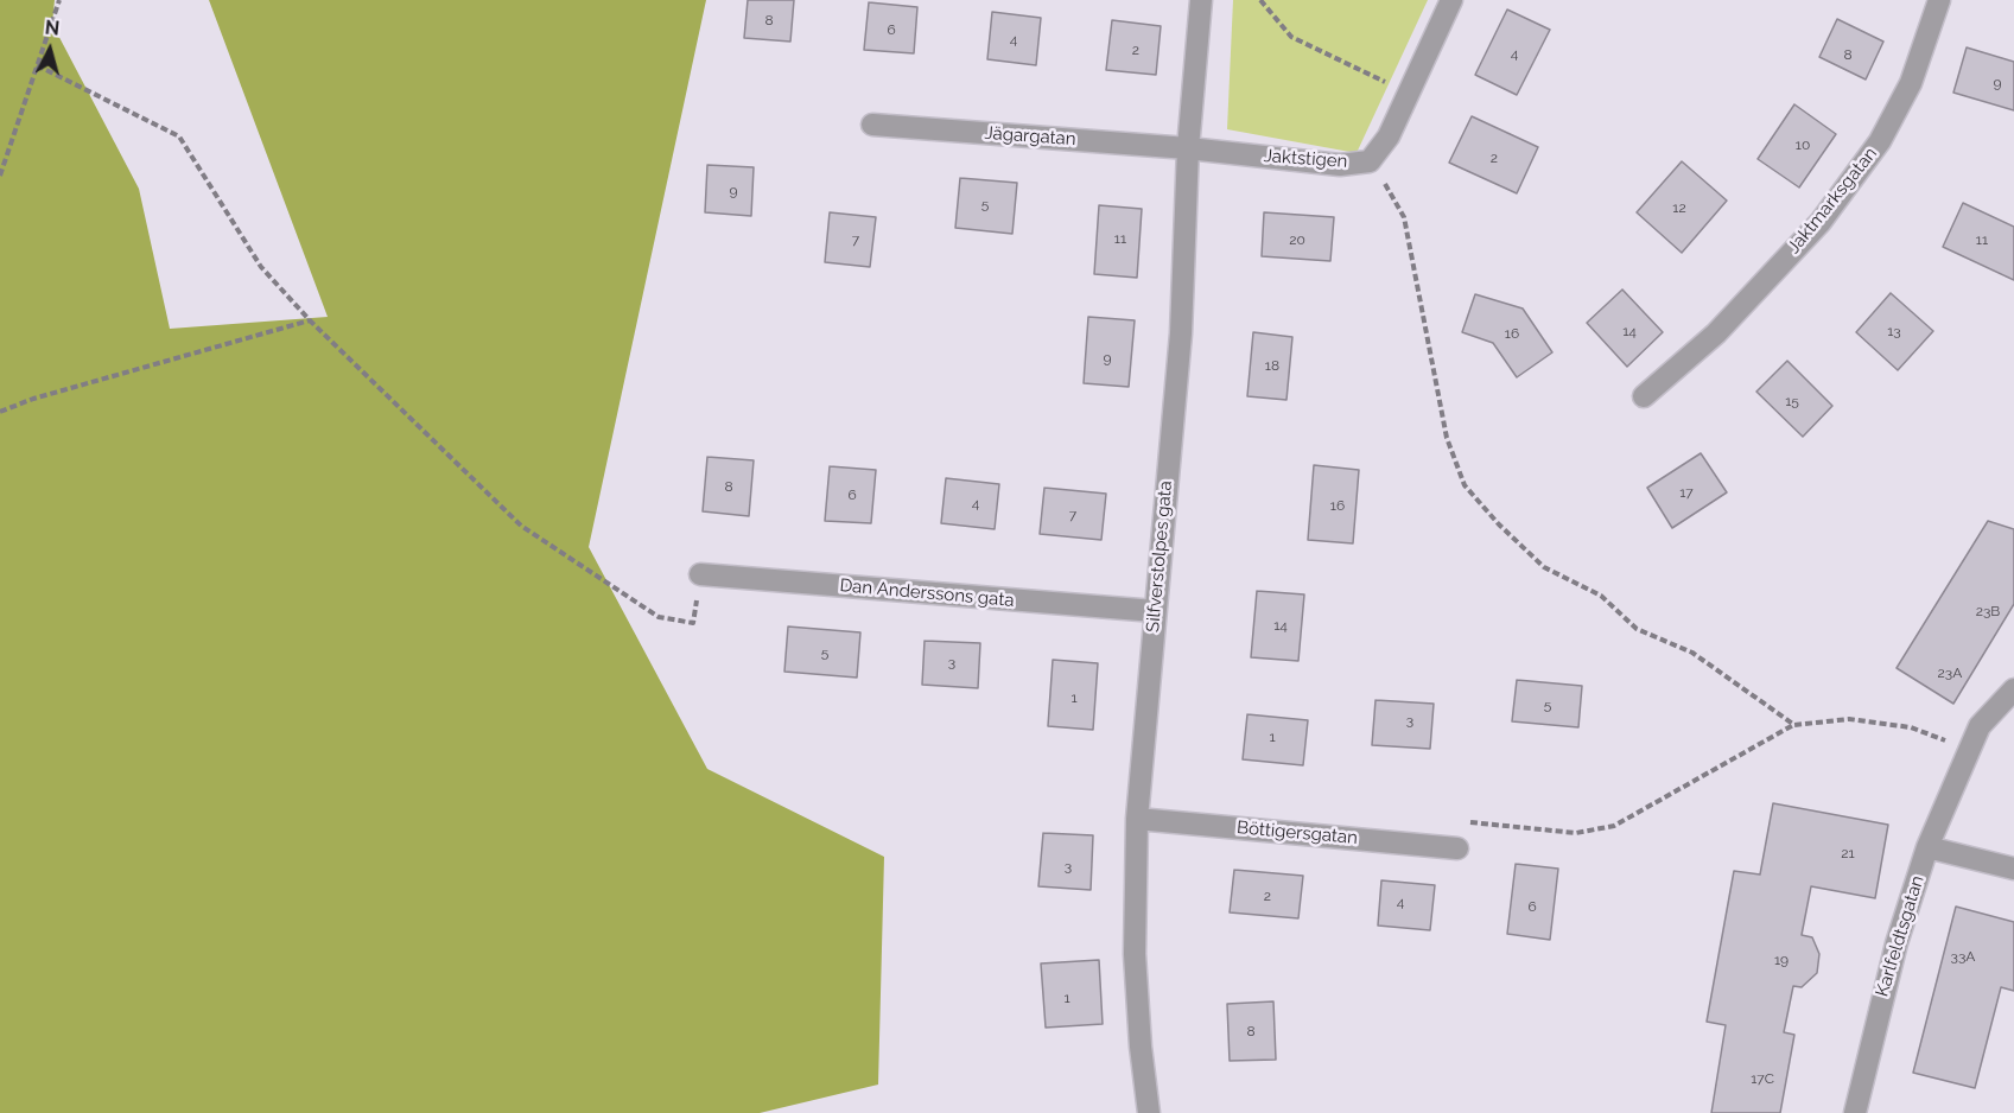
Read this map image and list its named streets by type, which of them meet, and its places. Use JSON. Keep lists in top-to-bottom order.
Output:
{
  "streets": {
    "street": [
      "Jägargatan",
      "Jaktstigen",
      "Jaktmarksgatan",
      "Silfverstolpes gata",
      "Dan Anderssons gata",
      "Böttigersgatan",
      "Karlfeldtsgatan"
    ]
  },
  "crossings": [
    ["Jägargatan", "Jaktstigen"],
    ["Jägargatan", "Silfverstolpes gata"],
    ["Jaktstigen", "Silfverstolpes gata"],
    ["Silfverstolpes gata", "Dan Anderssons gata"],
    ["Silfverstolpes gata", "Böttigersgatan"]
  ],
  "house_numbers": [
    "8",
    "6",
    "4",
    "2",
    "4",
    "8",
    "9",
    "10",
    "2",
    "9",
    "5",
    "12",
    "11",
    "7",
    "20",
    "11",
    "14",
    "13",
    "16",
    "9",
    "18",
    "15",
    "8",
    "17",
    "6",
    "4",
    "16",
    "7",
    "23B",
    "14",
    "5",
    "3",
    "23A",
    "1",
    "5",
    "3",
    "1",
    "21",
    "3",
    "2",
    "4",
    "6",
    "33A",
    "19",
    "1",
    "8",
    "17C"
  ],
  "north": "top"
}
